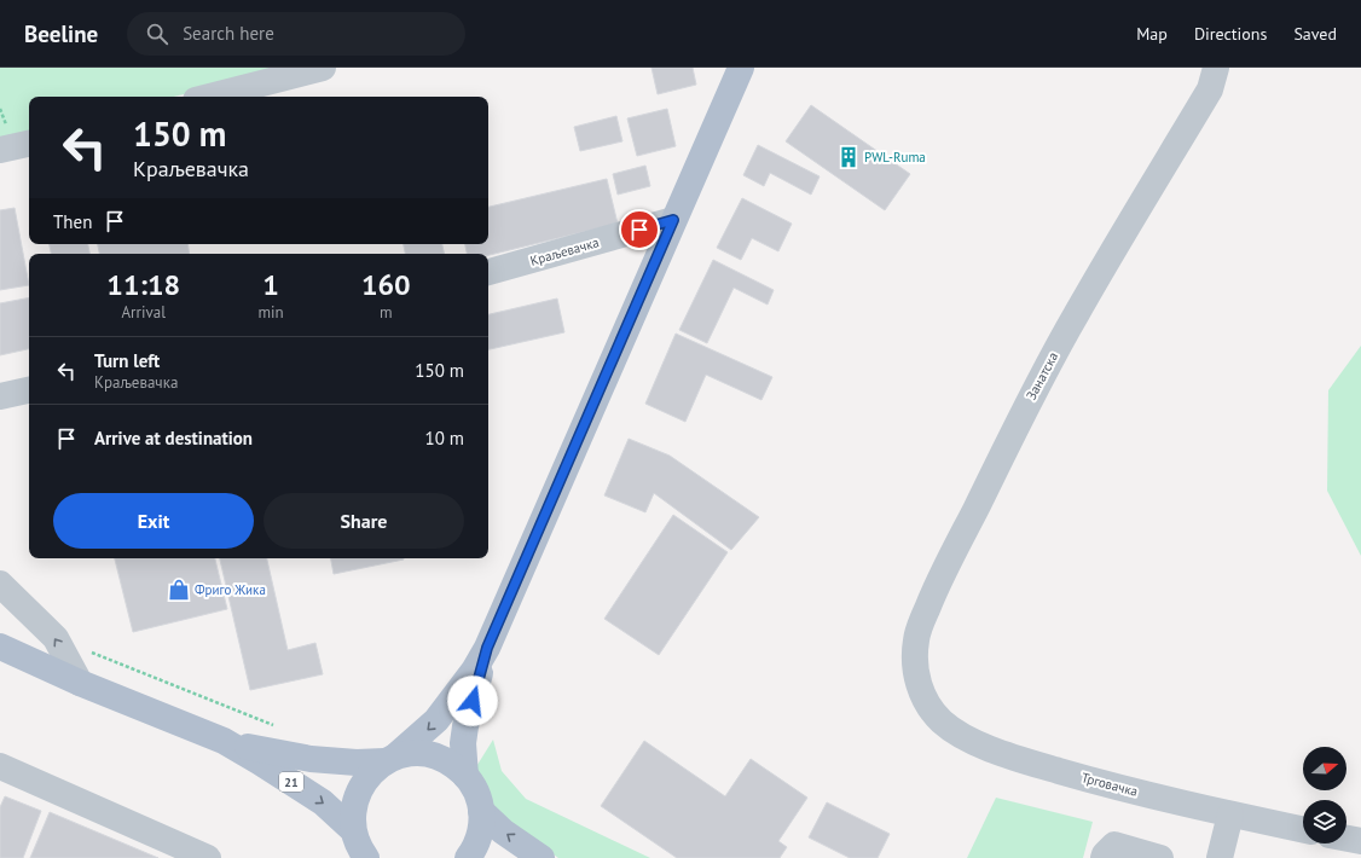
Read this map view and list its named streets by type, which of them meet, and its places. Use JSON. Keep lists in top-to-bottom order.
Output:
{
  "streets": {
    "main road": ["21"],
    "street": ["Краљевачка", "Занатска", "Трговачка"]
  },
  "crossings": [
    ["Занатска", "Трговачка"]
  ],
  "places": {
    "building": ["PWL-Ruma"],
    "shop": ["Фриго Жика"]
  },
  "north": "right",
  "page": {
    "header": "Beeline",
    "search": "Search here",
    "nav": ["Map", "Directions", "Saved"],
    "turn": ["150 m", "Краљевачка"],
    "then": "Then",
    "eta": [
      "11:18",
      "Arrival",
      "1",
      "min",
      "160",
      "m"
    ],
    "list": [
      {
        "name": "Turn left",
        "note": "Краљевачка",
        "value": "150 m"
      },
      {
        "name": "Arrive at destination",
        "value": "10 m"
      }
    ],
    "buttons": ["Exit", "Share"]
  }
}
